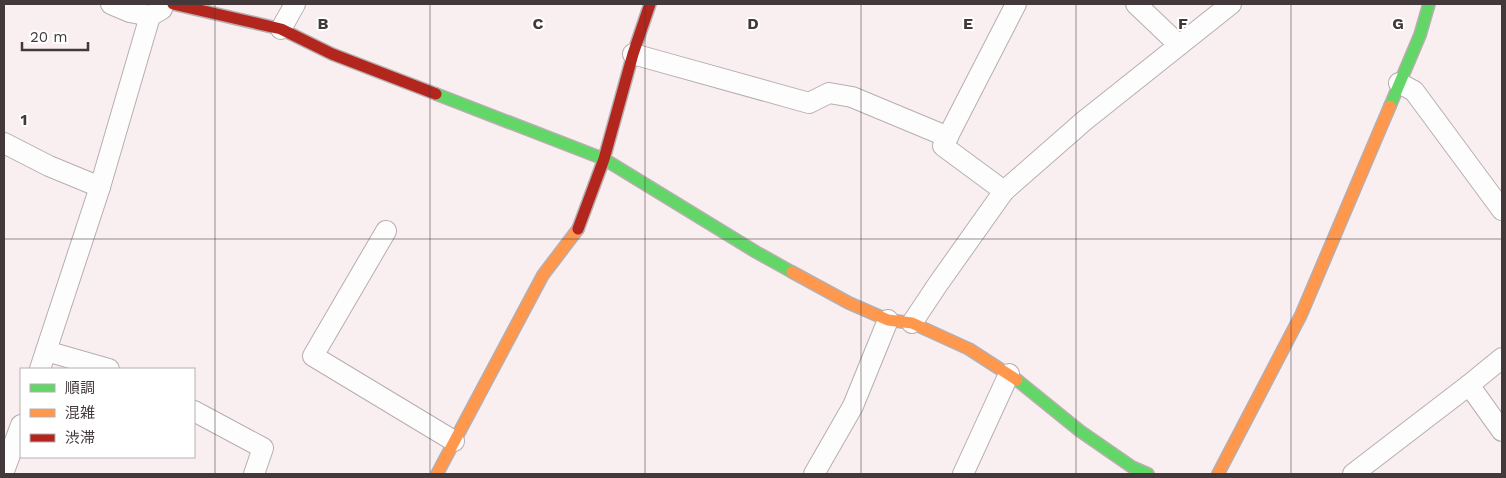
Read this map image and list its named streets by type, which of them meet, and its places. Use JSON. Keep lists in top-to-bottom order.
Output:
{
  "legend": ["順調", "混雑", "渋滞"],
  "scale_bar": "20 m",
  "grid": {
    "columns": [
      "B",
      "C",
      "D",
      "E",
      "F",
      "G"
    ],
    "rows": ["1"]
  }
}
